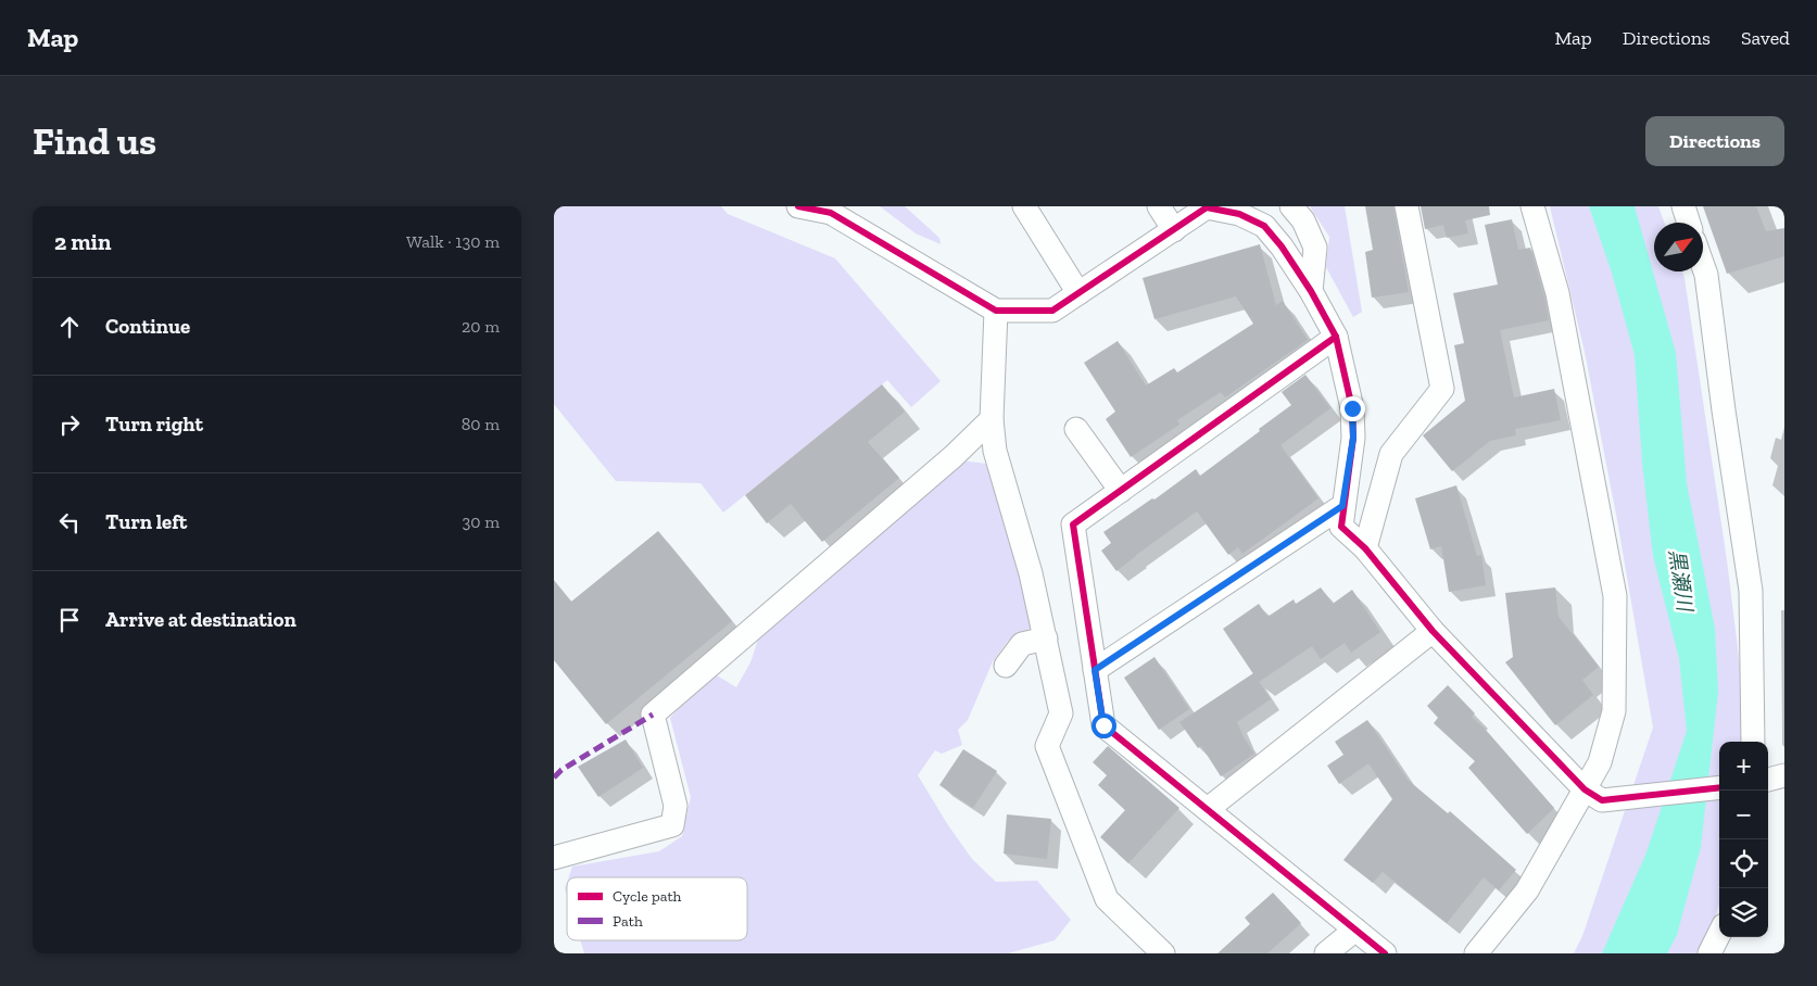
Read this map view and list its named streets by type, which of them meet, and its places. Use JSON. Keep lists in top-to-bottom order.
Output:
{
  "water": ["黒瀬川"],
  "legend": ["Cycle path", "Path"],
  "north": "top right",
  "page": {
    "header": "Map",
    "nav": ["Map", "Directions", "Saved"],
    "buttons": "Directions",
    "title": "Find us",
    "heading": ["2 min", "Walk · 130 m"],
    "list": [
      ["Continue", "20 m"],
      ["Turn right", "80 m"],
      ["Turn left", "30 m"],
      "Arrive at destination"
    ],
    "map_buttons": ["+", "−"]
  }
}
